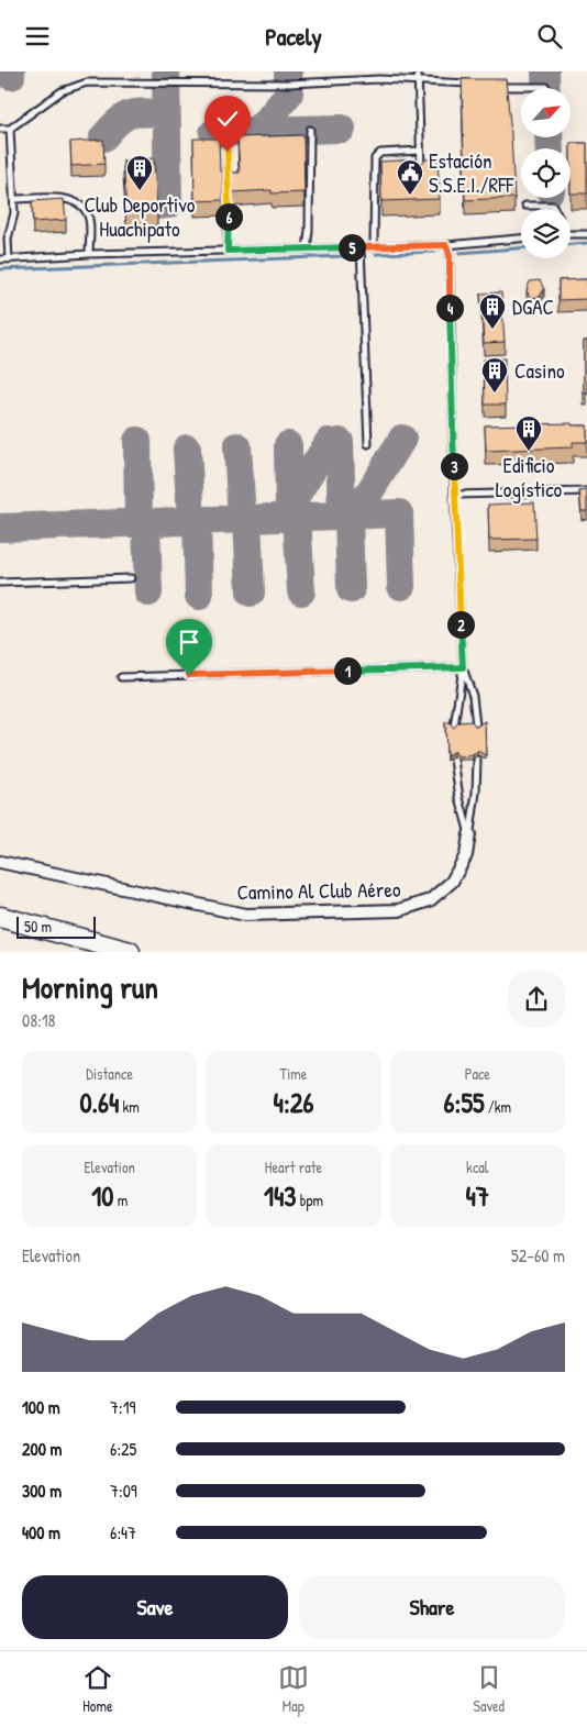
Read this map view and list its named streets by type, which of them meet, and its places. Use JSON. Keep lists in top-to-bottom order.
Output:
{
  "streets": {
    "street": ["Camino Al Club Aéreo"]
  },
  "places": {
    "building": [
      "Club Deportivo Huachipato",
      "DGAC",
      "Casino",
      "Edificio Logístico"
    ],
    "public building": ["Estación S.S.E.I./RFF"]
  },
  "scale_bar": "50 m",
  "north": "top right",
  "page": {
    "header": "Pacely",
    "pins": [
      "6",
      "5",
      "4",
      "3",
      "2",
      "1"
    ],
    "scale": "50 m",
    "heading": ["Morning run", "08:18"],
    "stats": [
      ["Distance", "0.64 km"],
      ["Time", "4:26"],
      ["Pace", "6:55 /km"],
      ["Elevation", "10 m"],
      ["Heart rate", "143 bpm"],
      ["kcal", "47"]
    ],
    "chart": ["Elevation", "52–60 m"],
    "list": [
      {
        "name": "100 m",
        "note": "7:19"
      },
      {
        "name": "200 m",
        "note": "6:25"
      },
      {
        "name": "300 m",
        "note": "7:09"
      },
      {
        "name": "400 m",
        "note": "6:47"
      }
    ],
    "buttons": ["Save", "Share"],
    "tabs": ["Home", "Map", "Saved"]
  }
}
